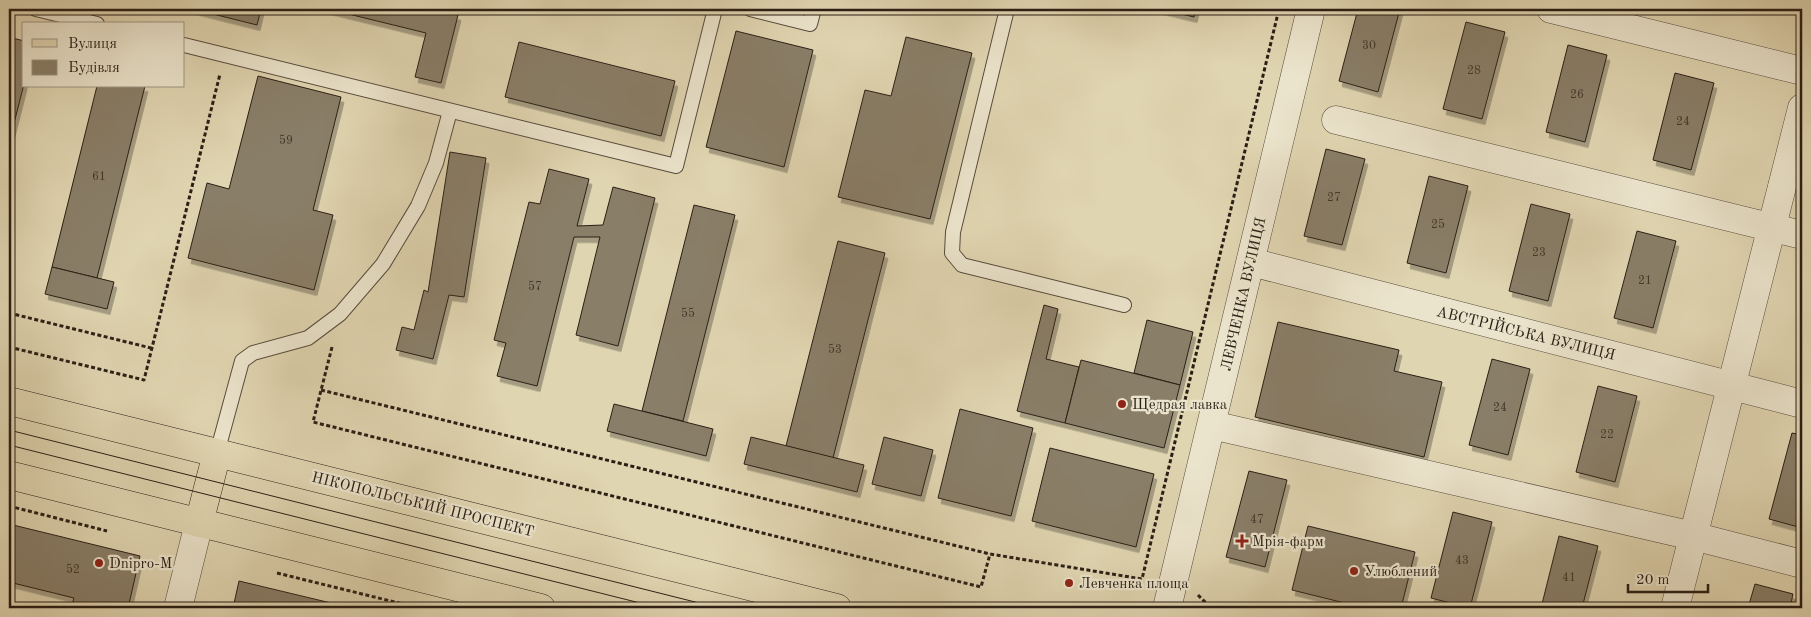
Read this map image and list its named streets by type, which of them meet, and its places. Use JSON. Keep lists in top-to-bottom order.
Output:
{
  "streets": {
    "main road": ["НІКОПОЛЬСЬКИЙ ПРОСПЕКТ"],
    "street": ["ЛЕВЧЕНКА ВУЛИЦЯ", "АВСТРІЙСЬКА ВУЛИЦЯ"]
  },
  "crossings": [
    ["ЛЕВЧЕНКА ВУЛИЦЯ", "АВСТРІЙСЬКА ВУЛИЦЯ"]
  ],
  "places": {
    "other": [
      "Щедрая лавка",
      "Dnipro-M",
      "Улюблений",
      "Левченка площа"
    ],
    "health": ["Мрія-фарм"]
  },
  "house_numbers": [
    "30",
    "28",
    "26",
    "24",
    "59",
    "61",
    "27",
    "25",
    "23",
    "21",
    "57",
    "55",
    "53",
    "24",
    "22",
    "47",
    "43",
    "52",
    "41"
  ],
  "legend": ["Вулиця", "Будівля"],
  "scale_bar": "20 m"
}
